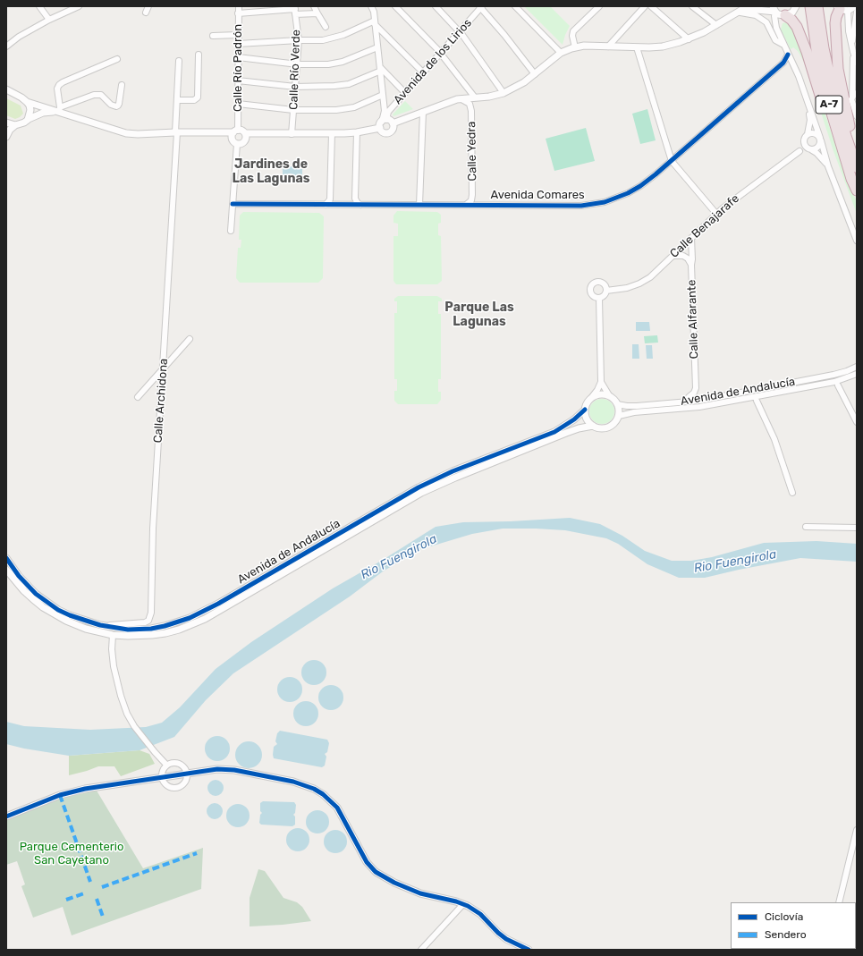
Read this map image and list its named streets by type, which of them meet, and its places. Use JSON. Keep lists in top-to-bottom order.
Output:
{
  "streets": {
    "highway": ["A-7"],
    "street": [
      "Avenida de los Lirios",
      "Calle Río Padrón",
      "Calle Río Verde",
      "Calle Yedra",
      "Avenida Comares",
      "Calle Benajarafe",
      "Calle Alfarante",
      "Avenida de Andalucía",
      "Calle Archidona"
    ]
  },
  "crossings": [
    ["Calle Yedra", "Avenida Comares"],
    ["Calle Benajarafe", "Calle Alfarante"],
    ["Avenida de Andalucía", "Calle Archidona"]
  ],
  "districts": ["Jardines de Las Lagunas", "Parque Las Lagunas"],
  "water": ["Rio Fuengirola"],
  "parks": ["Parque Cementerio San Cayetano"],
  "legend": ["Ciclovía", "Sendero"]
}
